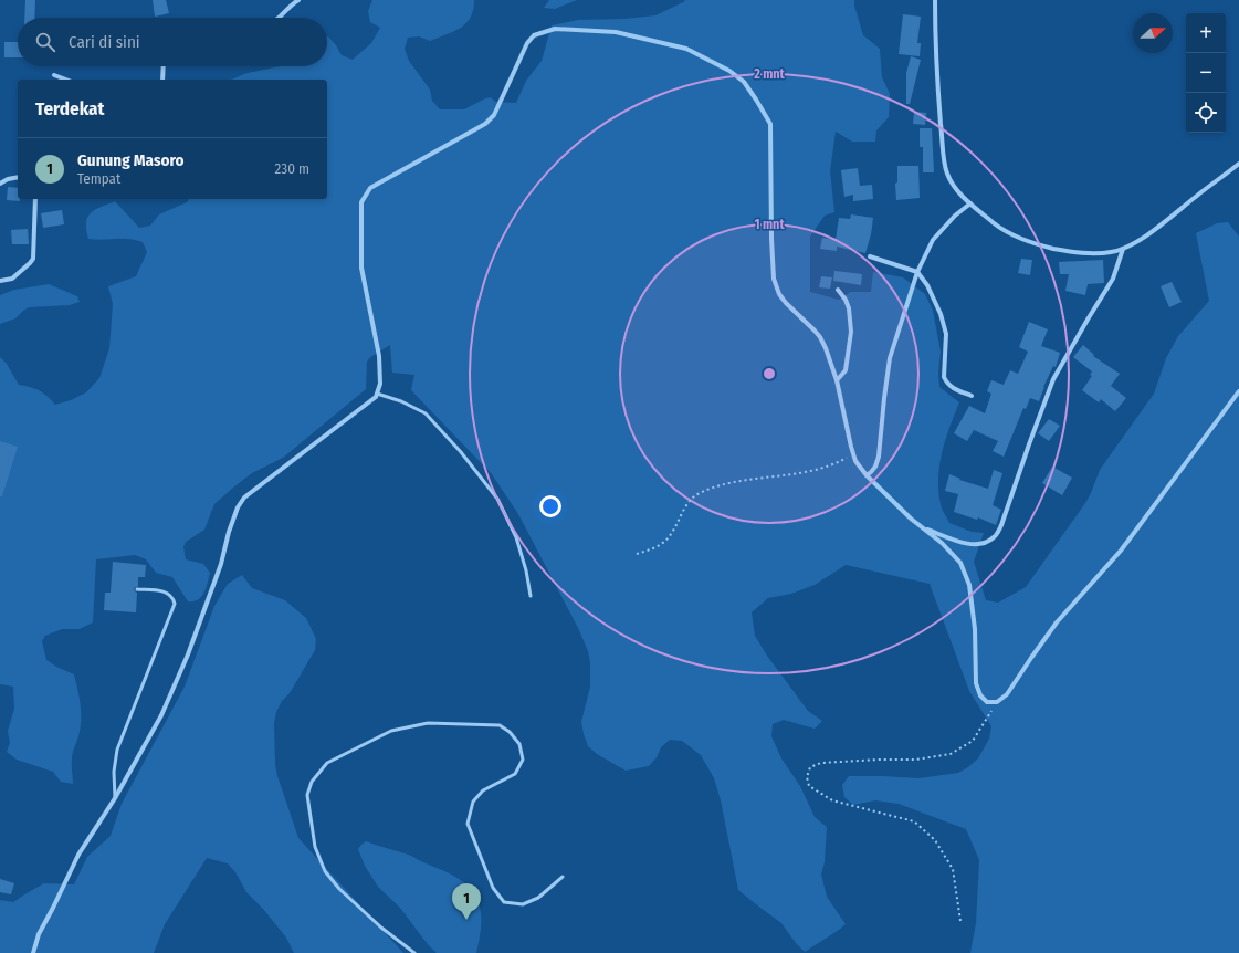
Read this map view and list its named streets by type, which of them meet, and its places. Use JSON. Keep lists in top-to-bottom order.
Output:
{
  "north": "right",
  "page": {
    "map_buttons": ["+", "−"],
    "search": "Cari di sini",
    "heading": "Terdekat",
    "list": [
      {
        "mark": "1",
        "name": "Gunung Masoro",
        "note": "Tempat",
        "value": "230 m"
      }
    ],
    "pins": "1"
  },
  "rings": ["2 mnt", "1 mnt"]
}
